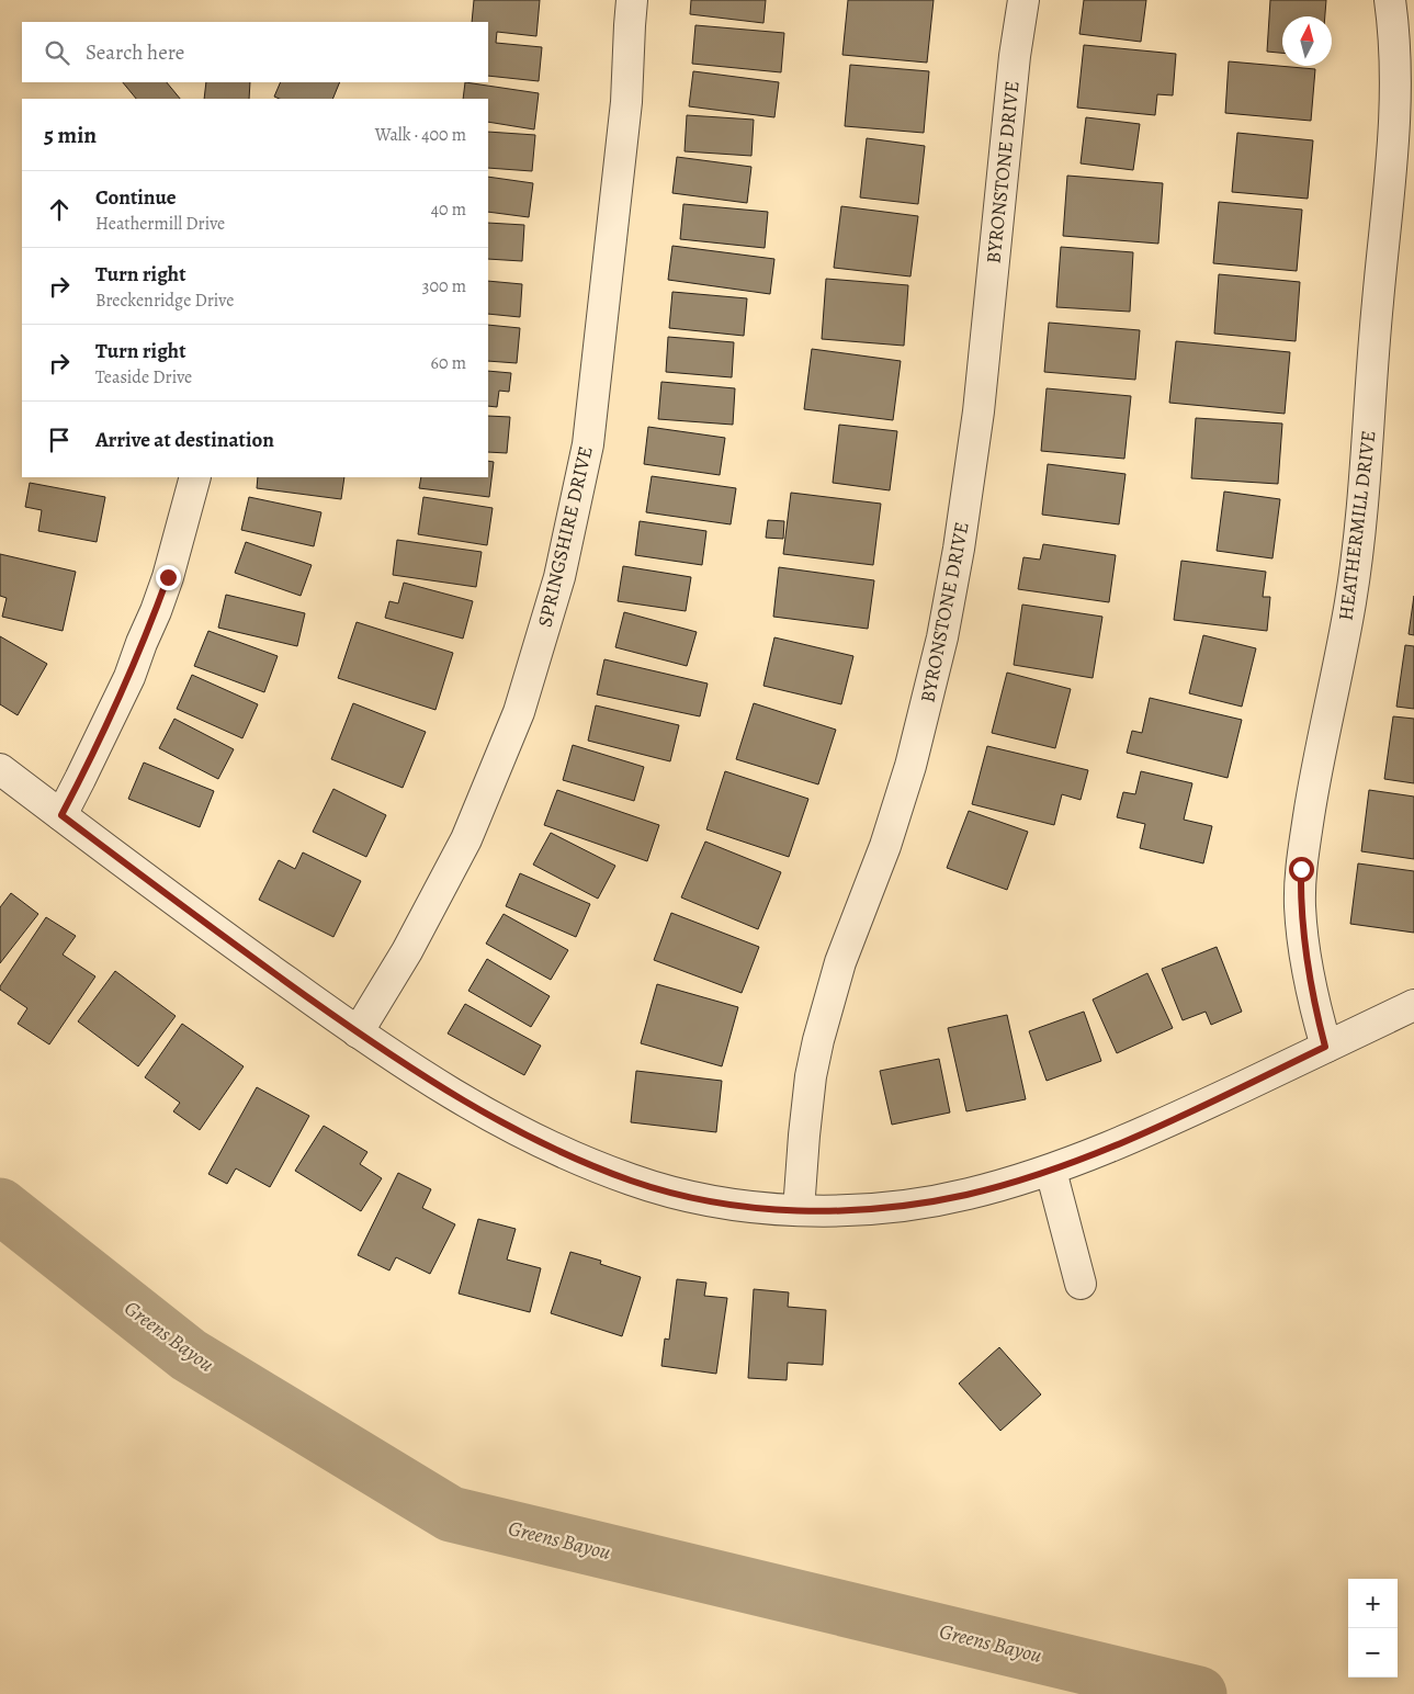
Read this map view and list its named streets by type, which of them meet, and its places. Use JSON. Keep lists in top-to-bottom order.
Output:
{
  "streets": {
    "street": ["BYRONSTONE DRIVE", "HEATHERMILL DRIVE", "SPRINGSHIRE DRIVE"]
  },
  "water": ["Greens Bayou"],
  "north": "top",
  "page": {
    "search": "Search here",
    "heading": ["5 min", "Walk · 400 m"],
    "list": [
      ["Continue", "Heathermill Drive", "40 m"],
      ["Turn right", "Breckenridge Drive", "300 m"],
      ["Turn right", "Teaside Drive", "60 m"],
      "Arrive at destination"
    ],
    "map_buttons": ["+", "−"]
  }
}
